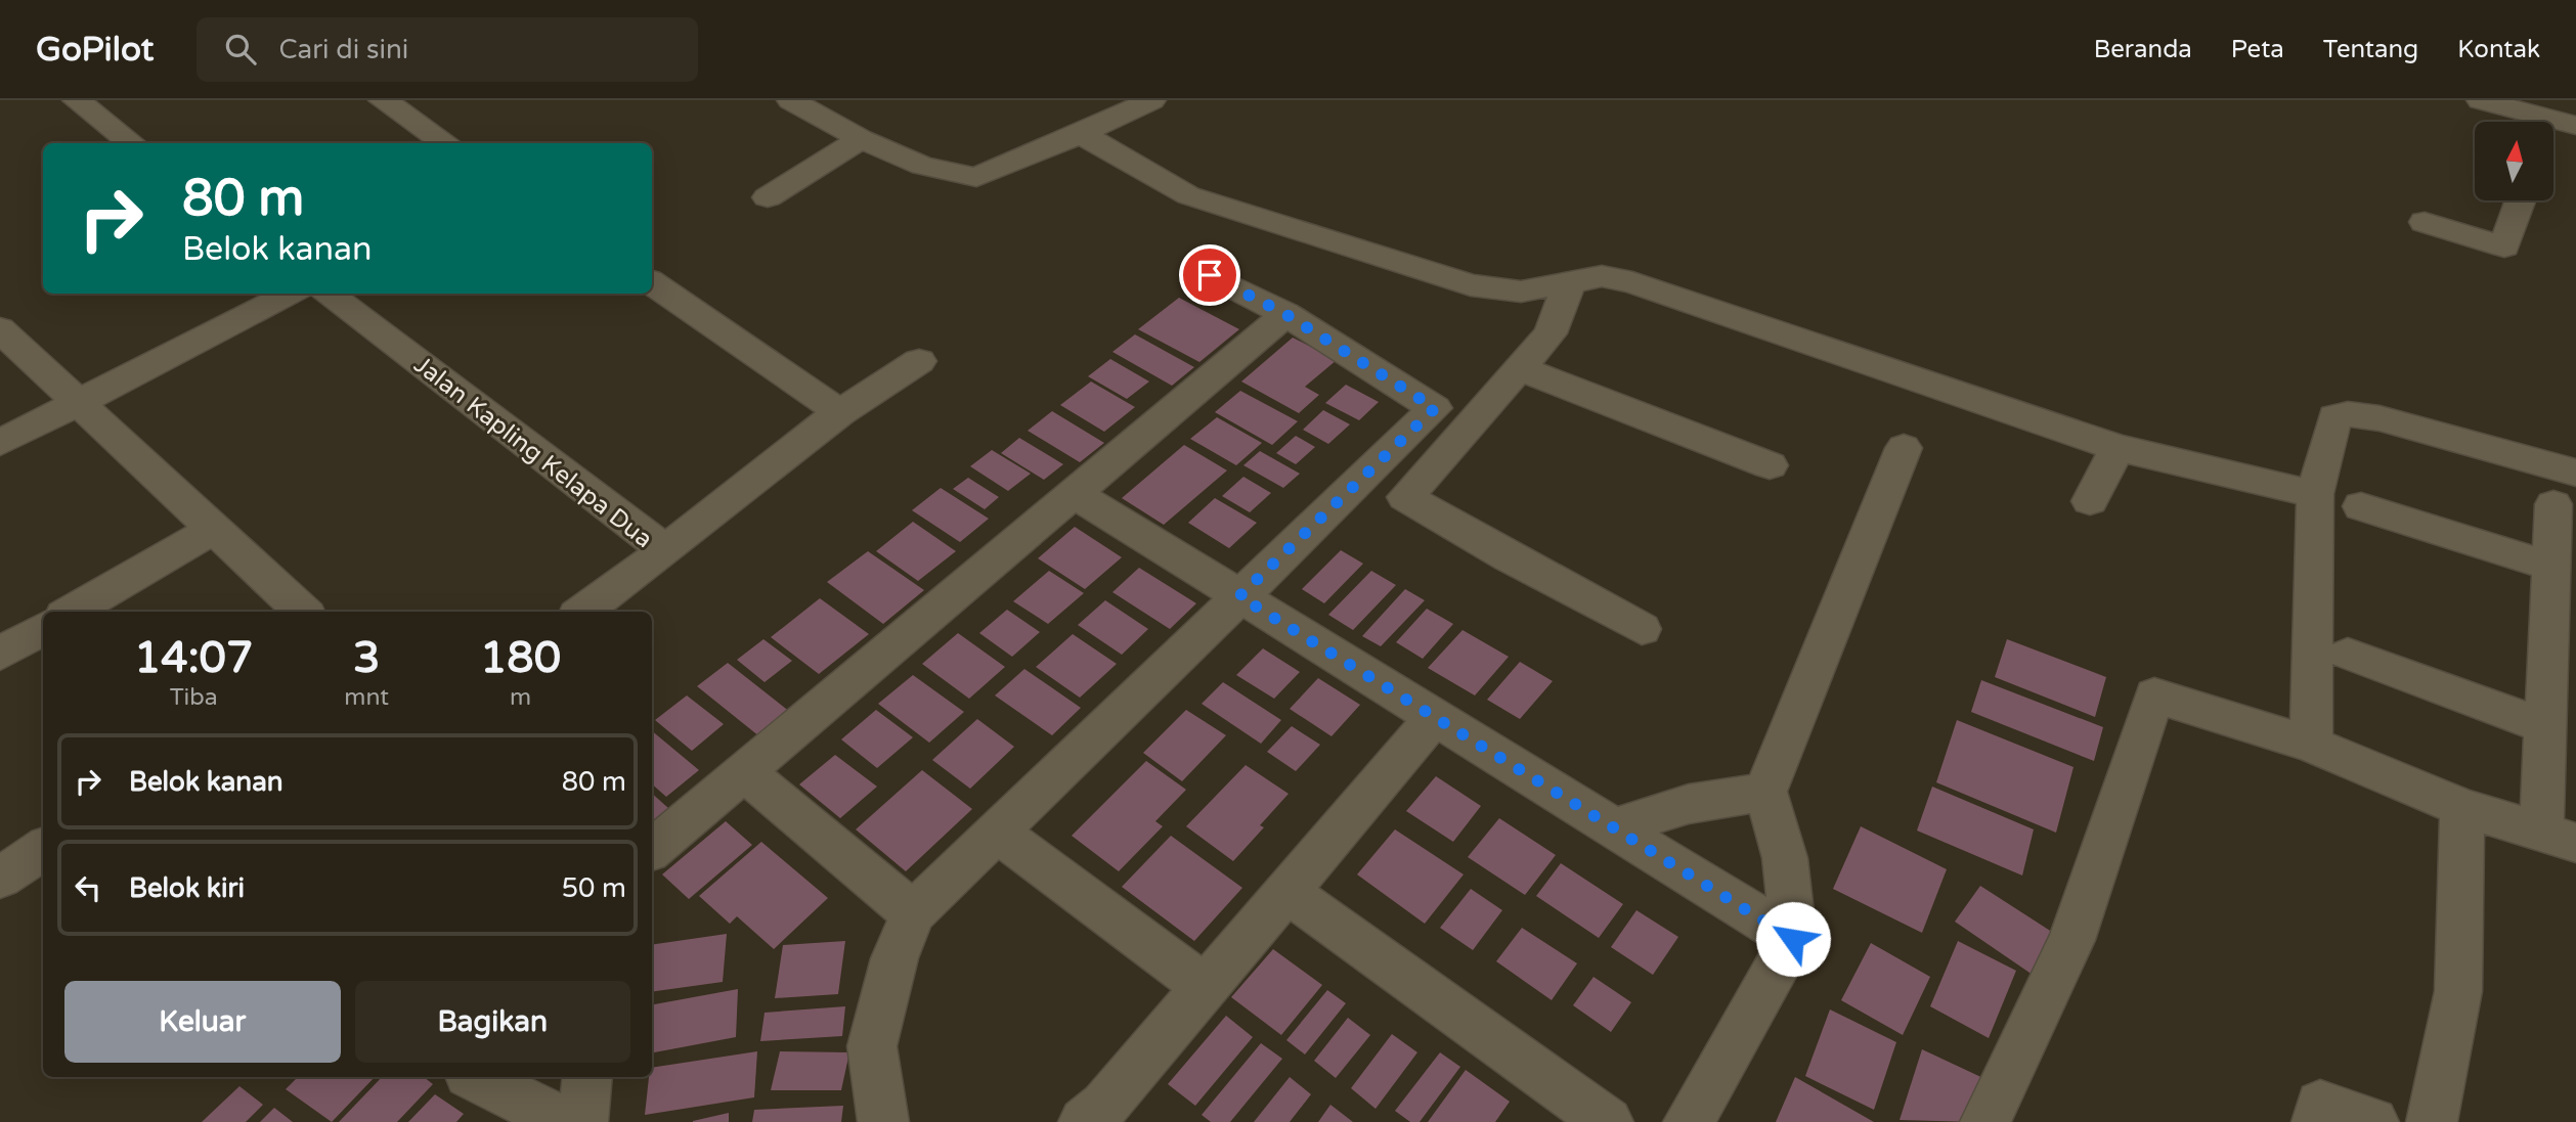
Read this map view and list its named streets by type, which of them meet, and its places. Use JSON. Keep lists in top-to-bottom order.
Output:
{
  "streets": {
    "street": ["Jalan Kapling Kelapa Dua"]
  },
  "north": "top",
  "page": {
    "header": "GoPilot",
    "search": "Cari di sini",
    "nav": [
      "Beranda",
      "Peta",
      "Tentang",
      "Kontak"
    ],
    "turn": ["80 m", "Belok kanan"],
    "eta": [
      "14:07",
      "Tiba",
      "3",
      "mnt",
      "180",
      "m"
    ],
    "list": [
      {
        "name": "Belok kanan",
        "value": "80 m"
      },
      {
        "name": "Belok kiri",
        "value": "50 m"
      }
    ],
    "buttons": ["Keluar", "Bagikan"]
  }
}
